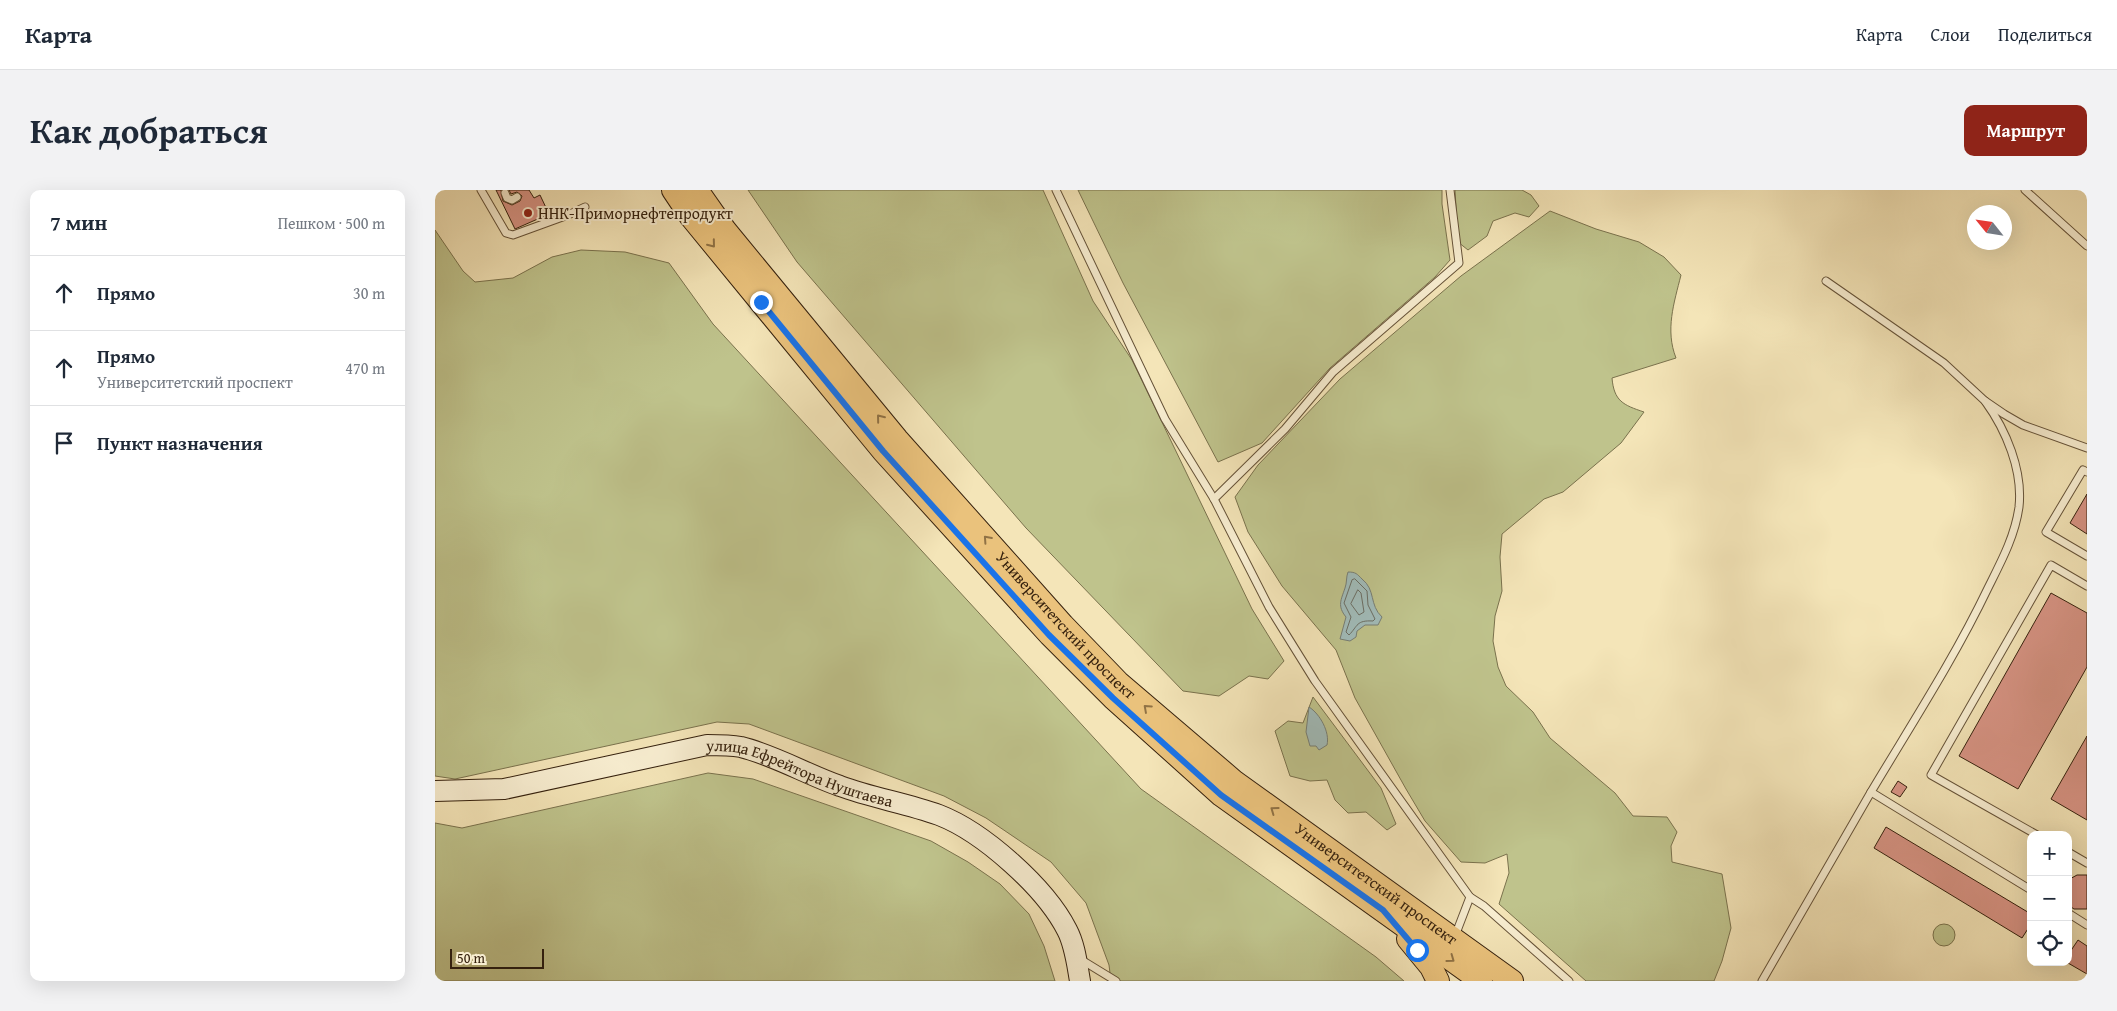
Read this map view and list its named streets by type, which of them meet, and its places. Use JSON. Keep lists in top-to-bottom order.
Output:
{
  "streets": {
    "main road": ["Университетский проспект", "улица Ефрейтора Нуштаева"]
  },
  "places": ["ННК-Приморнефтепродукт"],
  "scale_bar": "50 m",
  "north": "top left",
  "page": {
    "header": "Карта",
    "nav": ["Карта", "Слои", "Поделиться"],
    "title": "Как добраться",
    "buttons": "Маршрут",
    "heading": ["7 мин", "Пешком · 500 m"],
    "list": [
      ["Прямо", "30 m"],
      ["Прямо", "Университетский проспект", "470 m"],
      "Пункт назначения"
    ],
    "map_buttons": ["+", "−"],
    "scale": "50 m"
  }
}
